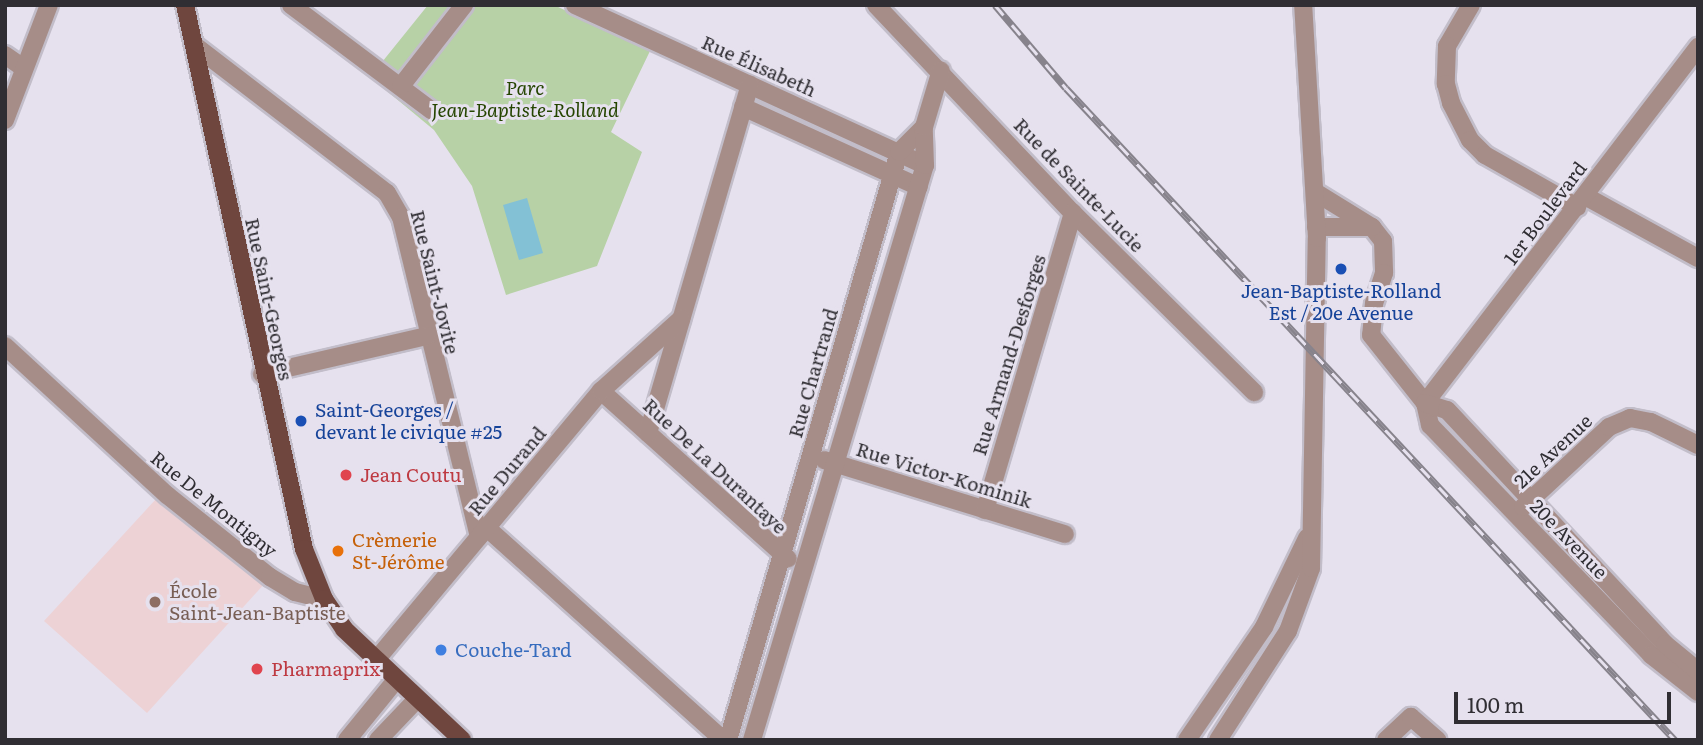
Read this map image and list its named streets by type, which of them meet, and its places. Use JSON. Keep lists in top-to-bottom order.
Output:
{
  "streets": {
    "main road": ["Rue Saint-Georges"],
    "street": [
      "Rue Élisabeth",
      "Rue de Sainte-Lucie",
      "1er Boulevard",
      "Rue Saint-Jovite",
      "Rue Armand-Desforges",
      "Rue Chartrand",
      "21e Avenue",
      "Rue De La Durantaye",
      "Rue Durand",
      "Rue Victor-Kominik",
      "Rue De Montigny",
      "20e Avenue"
    ]
  },
  "crossings": [
    ["Rue Élisabeth", "Rue Chartrand"],
    ["Rue de Sainte-Lucie", "Rue Armand-Desforges"],
    ["Rue de Sainte-Lucie", "Rue Chartrand"],
    ["1er Boulevard", "20e Avenue"],
    ["Rue Saint-Jovite", "Rue Saint-Georges"],
    ["Rue Saint-Jovite", "Rue Durand"],
    ["Rue Saint-Georges", "Rue De Montigny"],
    ["Rue Armand-Desforges", "Rue Victor-Kominik"],
    ["Rue Chartrand", "Rue De La Durantaye"],
    ["Rue Chartrand", "Rue Victor-Kominik"],
    ["21e Avenue", "20e Avenue"],
    ["Rue De La Durantaye", "Rue Durand"]
  ],
  "parks": ["Parc Jean-Baptiste-Rolland"],
  "places": [
    "Jean-Baptiste-Rolland Est / 20e Avenue",
    "Saint-Georges / devant le civique #25",
    "Jean Coutu",
    "Crèmerie St-Jérôme",
    "École Saint-Jean-Baptiste",
    "Couche-Tard",
    "Pharmaprix"
  ],
  "scale_bar": "100 m"
}
